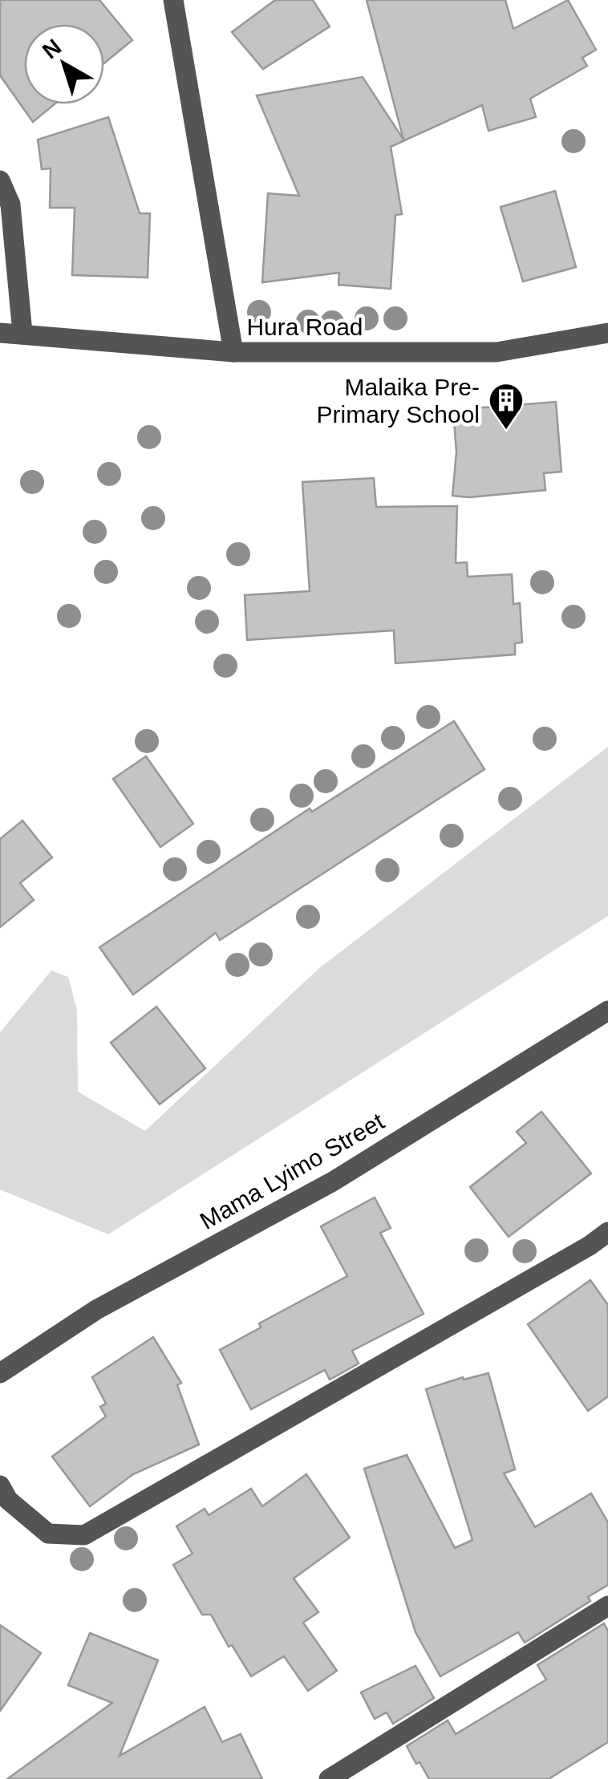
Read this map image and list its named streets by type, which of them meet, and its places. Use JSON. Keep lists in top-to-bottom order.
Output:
{
  "streets": {
    "street": ["Hura Road", "Mama Lyimo Street"]
  },
  "places": {
    "building": ["Malaika Pre- Primary School"]
  },
  "north": "top left"
}
